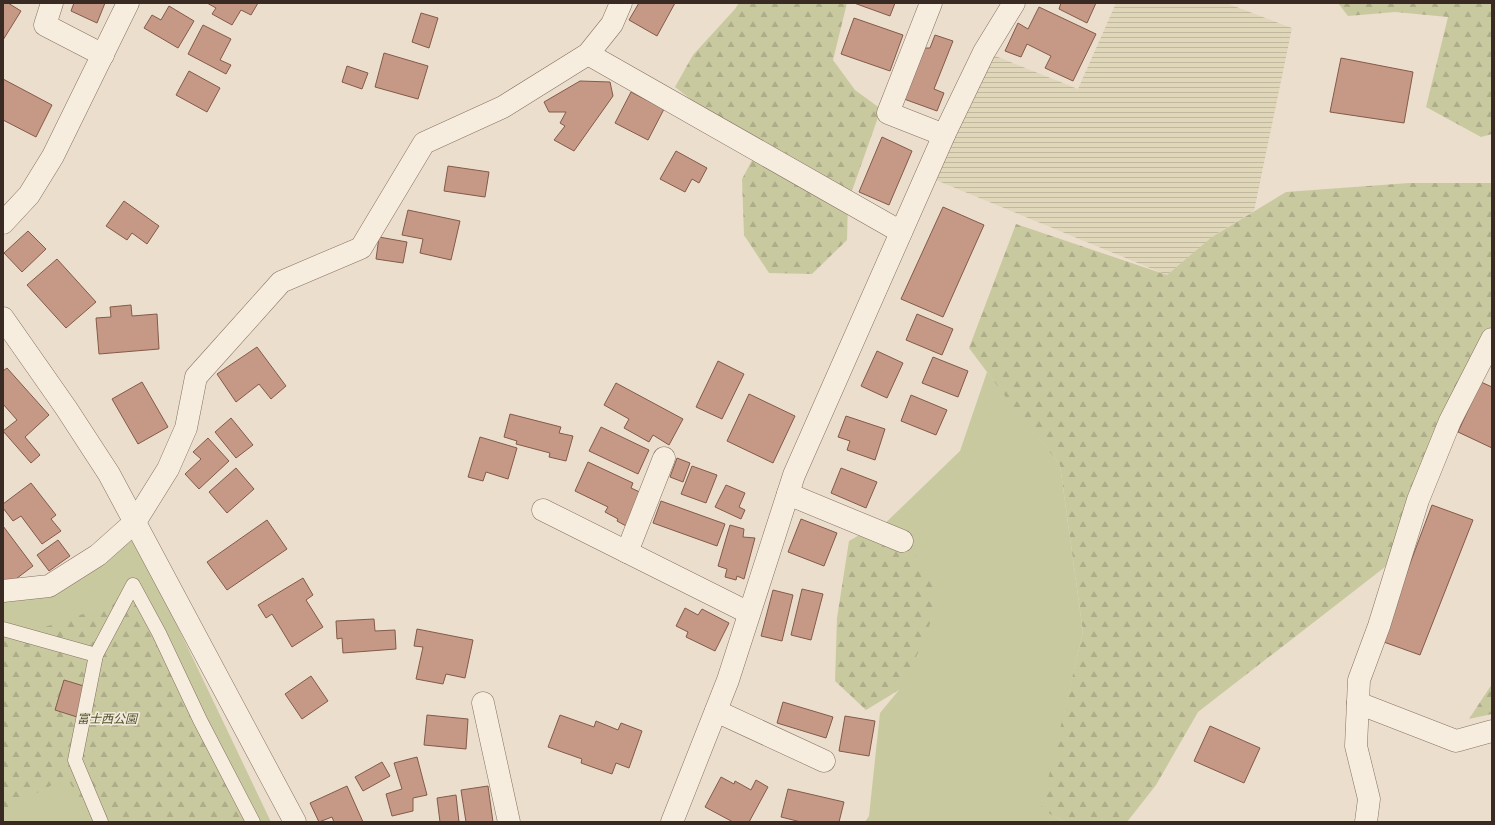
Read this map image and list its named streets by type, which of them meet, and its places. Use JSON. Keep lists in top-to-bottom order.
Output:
{
  "parks": ["富士西公園"]
}
